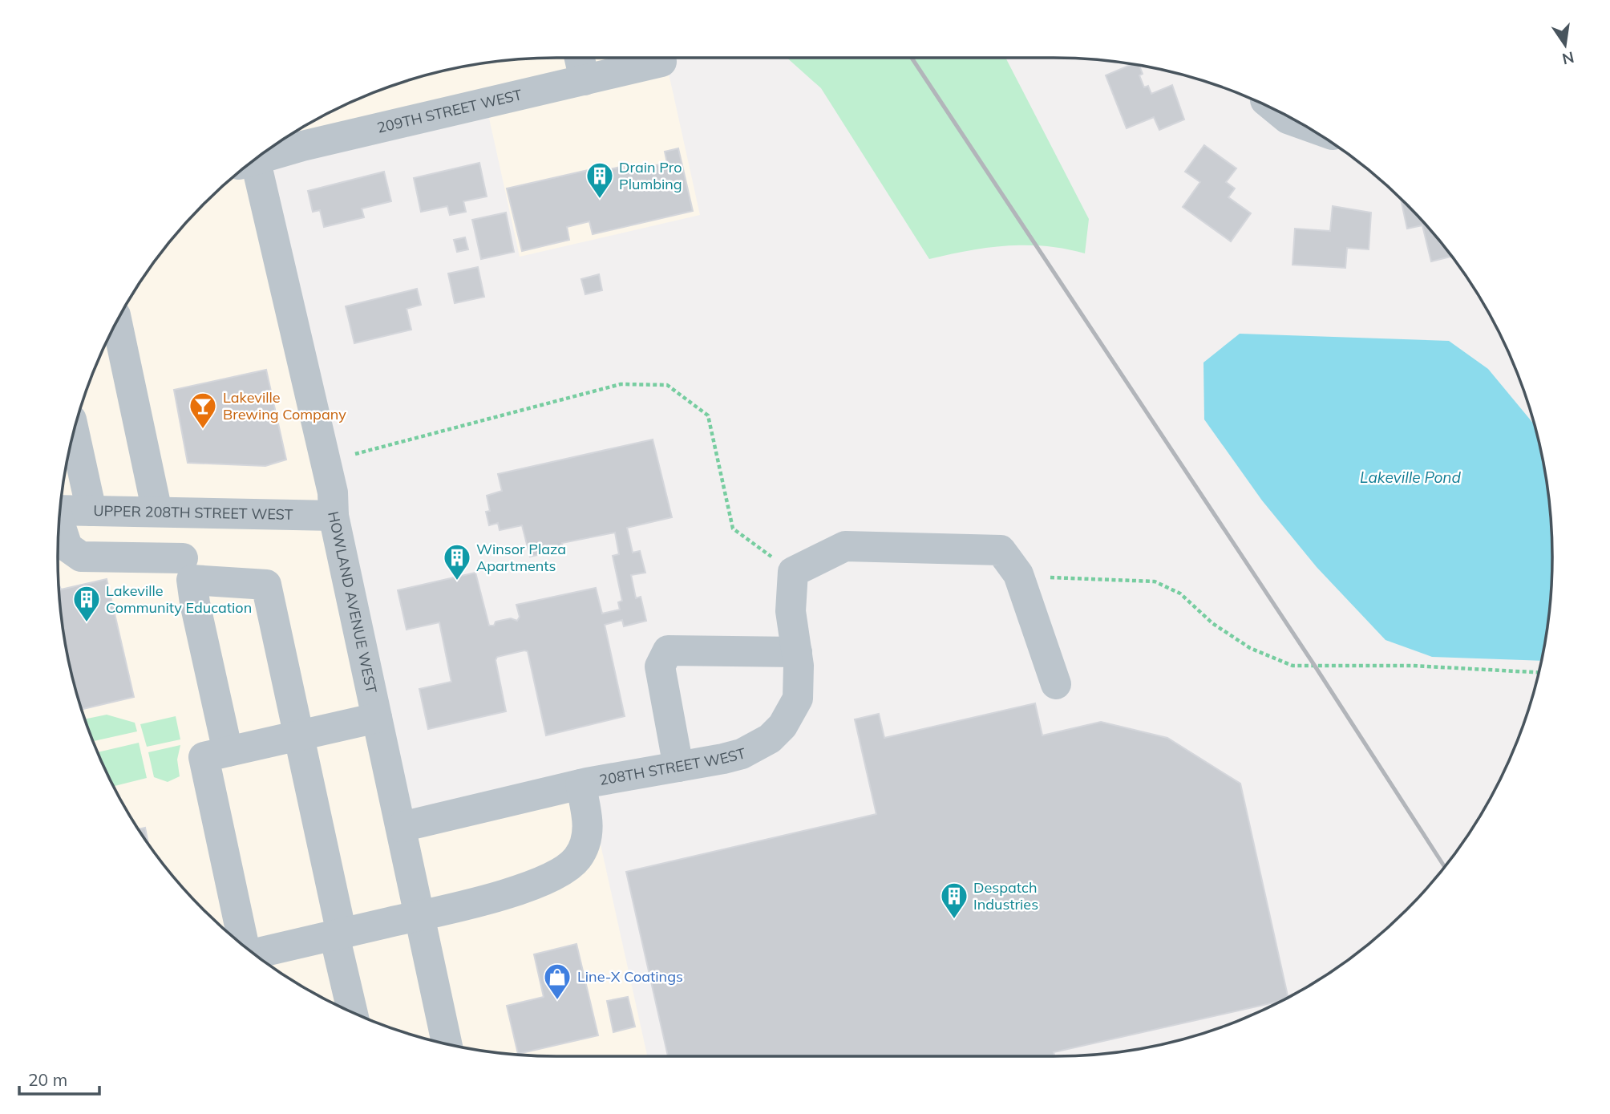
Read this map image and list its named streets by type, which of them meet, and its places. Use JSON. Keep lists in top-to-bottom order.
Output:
{
  "streets": {
    "street": [
      "209TH STREET WEST",
      "UPPER 208TH STREET WEST",
      "HOWLAND AVENUE WEST",
      "208TH STREET WEST"
    ]
  },
  "crossings": [
    ["UPPER 208TH STREET WEST", "HOWLAND AVENUE WEST"],
    ["HOWLAND AVENUE WEST", "208TH STREET WEST"]
  ],
  "water": ["Lakeville Pond"],
  "places": {
    "building": [
      "Drain Pro Plumbing",
      "Winsor Plaza Apartments",
      "Lakeville Community Education",
      "Despatch Industries"
    ],
    "bar": ["Lakeville Brewing Company"],
    "shop": ["Line-X Coatings"]
  },
  "scale_bar": "20 m",
  "north": "bottom"
}
